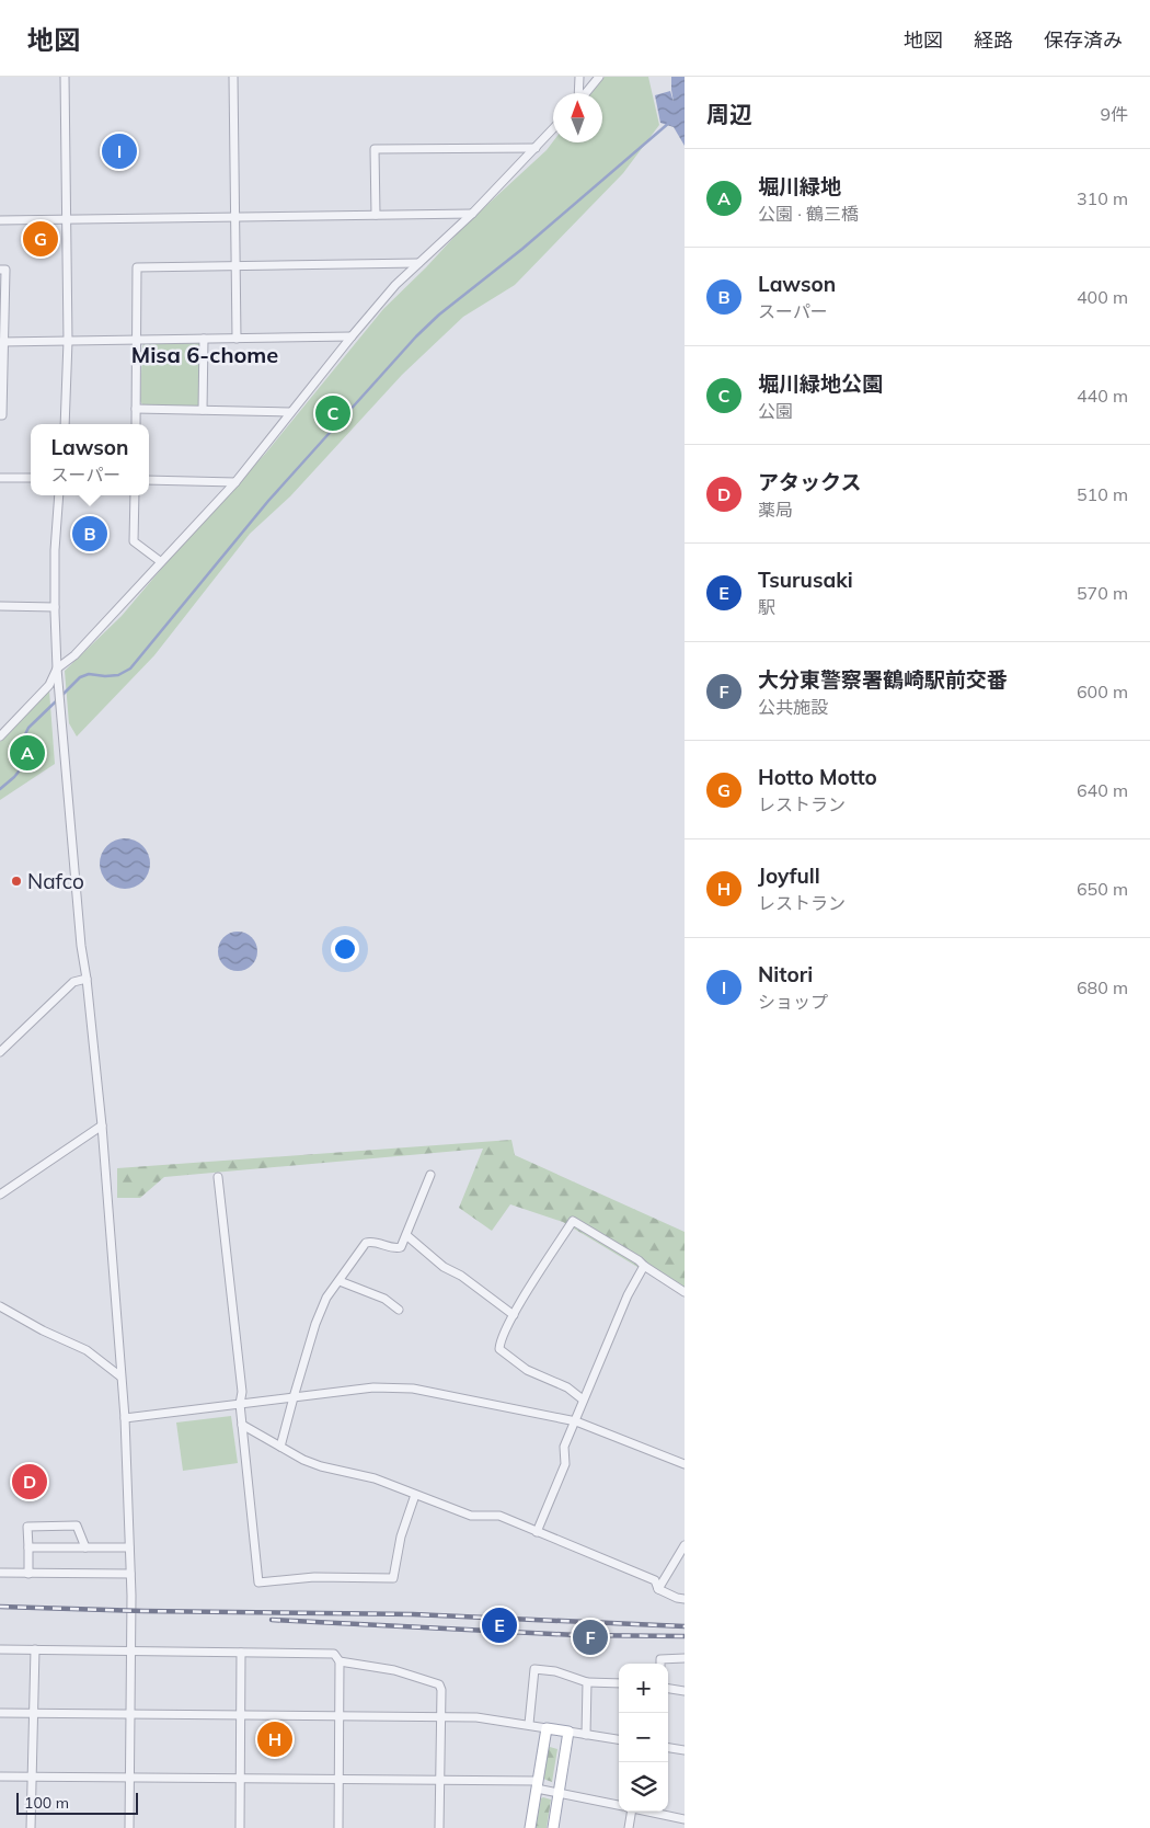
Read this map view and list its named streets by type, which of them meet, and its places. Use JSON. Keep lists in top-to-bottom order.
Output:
{
  "districts": ["Misa 6-chome"],
  "places": ["Nafco"],
  "scale_bar": "100 m",
  "north": "top",
  "page": {
    "header": "地図",
    "nav": ["地図", "経路", "保存済み"],
    "heading": ["周辺", "9件"],
    "pins": [
      "I",
      "G",
      "C",
      "B",
      "A",
      "D",
      "E",
      "F",
      "H"
    ],
    "list": [
      {
        "mark": "A",
        "name": "堀川緑地",
        "note": "公園 · 鶴三橋",
        "value": "310 m"
      },
      {
        "mark": "B",
        "name": "Lawson",
        "note": "スーパー",
        "value": "400 m"
      },
      {
        "mark": "C",
        "name": "堀川緑地公園",
        "note": "公園",
        "value": "440 m"
      },
      {
        "mark": "D",
        "name": "アタックス",
        "note": "薬局",
        "value": "510 m"
      },
      {
        "mark": "E",
        "name": "Tsurusaki",
        "note": "駅",
        "value": "570 m"
      },
      {
        "mark": "F",
        "name": "大分東警察署鶴崎駅前交番",
        "note": "公共施設",
        "value": "600 m"
      },
      {
        "mark": "G",
        "name": "Hotto Motto",
        "note": "レストラン",
        "value": "640 m"
      },
      {
        "mark": "H",
        "name": "Joyfull",
        "note": "レストラン",
        "value": "650 m"
      },
      {
        "mark": "I",
        "name": "Nitori",
        "note": "ショップ",
        "value": "680 m"
      }
    ],
    "popup": ["Lawson", "スーパー"],
    "map_buttons": ["+", "−"],
    "scale": "100 m"
  }
}
